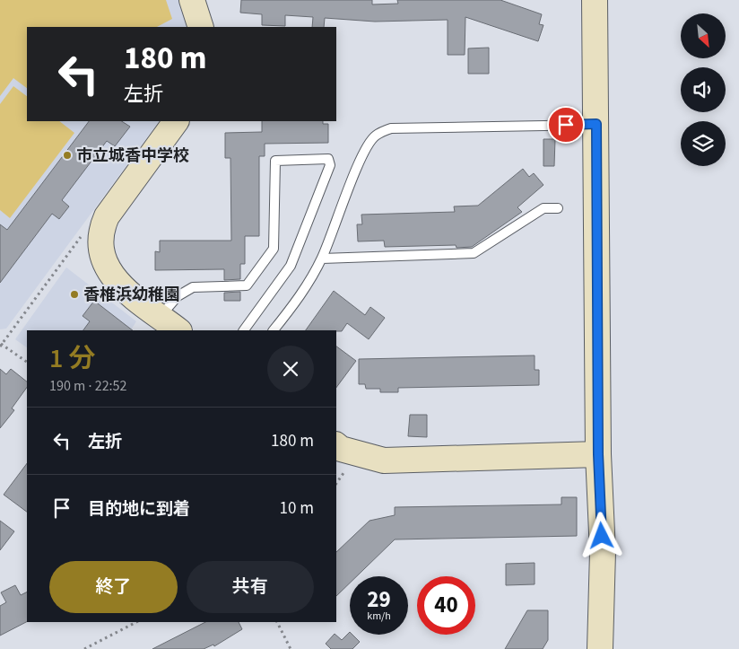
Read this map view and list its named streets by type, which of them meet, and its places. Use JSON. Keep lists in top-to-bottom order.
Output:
{
  "places": ["市立城香中学校", "香椎浜幼稚園"],
  "north": "bottom right",
  "page": {
    "turn": ["180 m", "左折"],
    "heading": ["1 分", "190 m · 22:52"],
    "list": [
      {
        "name": "左折",
        "value": "180 m"
      },
      {
        "name": "目的地に到着",
        "value": "10 m"
      }
    ],
    "buttons": ["終了", "共有"],
    "speed": "29 km/h",
    "limit": "40"
  }
}
